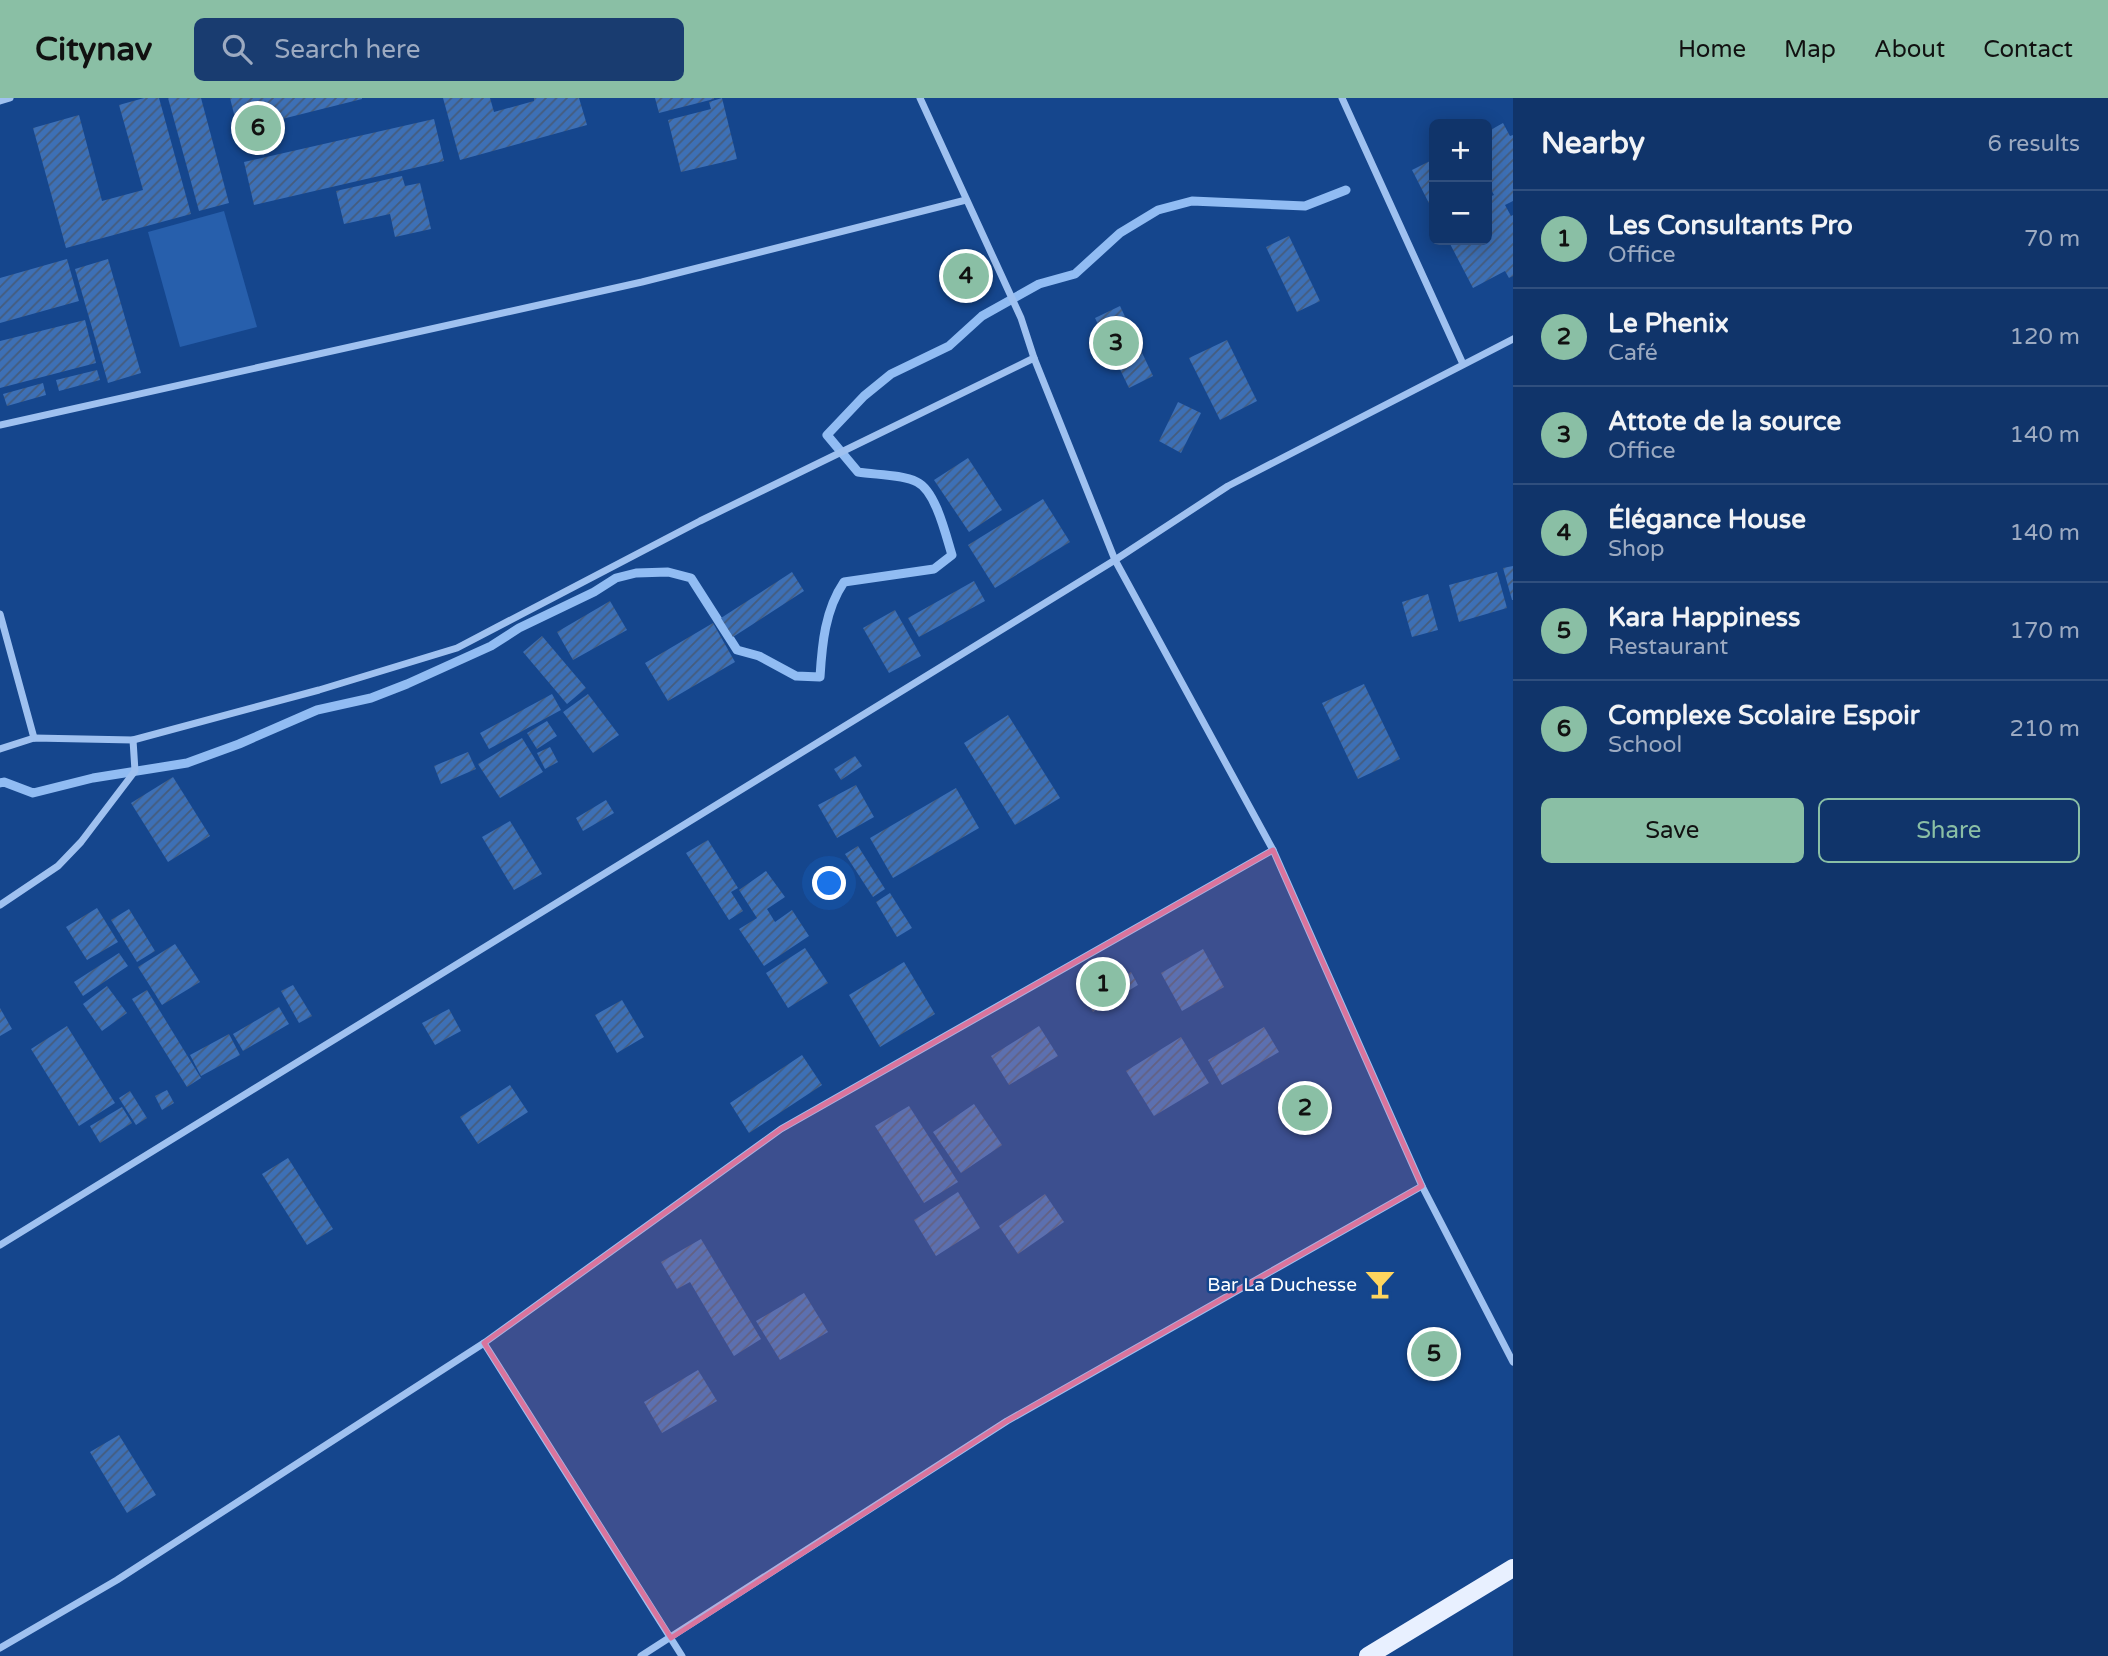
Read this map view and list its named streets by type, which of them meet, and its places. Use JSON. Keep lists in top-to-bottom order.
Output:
{
  "places": {
    "bar": ["Bar La Duchesse"]
  },
  "page": {
    "header": "Citynav",
    "search": "Search here",
    "nav": [
      "Home",
      "Map",
      "About",
      "Contact"
    ],
    "heading": ["Nearby", "6 results"],
    "pins": [
      "6",
      "4",
      "3",
      "1",
      "2",
      "5"
    ],
    "map_buttons": ["+", "−"],
    "list": [
      {
        "mark": "1",
        "name": "Les Consultants Pro",
        "note": "Office",
        "value": "70 m"
      },
      {
        "mark": "2",
        "name": "Le Phenix",
        "note": "Café",
        "value": "120 m"
      },
      {
        "mark": "3",
        "name": "Attote de la source",
        "note": "Office",
        "value": "140 m"
      },
      {
        "mark": "4",
        "name": "Élégance House",
        "note": "Shop",
        "value": "140 m"
      },
      {
        "mark": "5",
        "name": "Kara Happiness",
        "note": "Restaurant",
        "value": "170 m"
      },
      {
        "mark": "6",
        "name": "Complexe Scolaire Espoir",
        "note": "School",
        "value": "210 m"
      }
    ],
    "buttons": ["Save", "Share"]
  }
}
